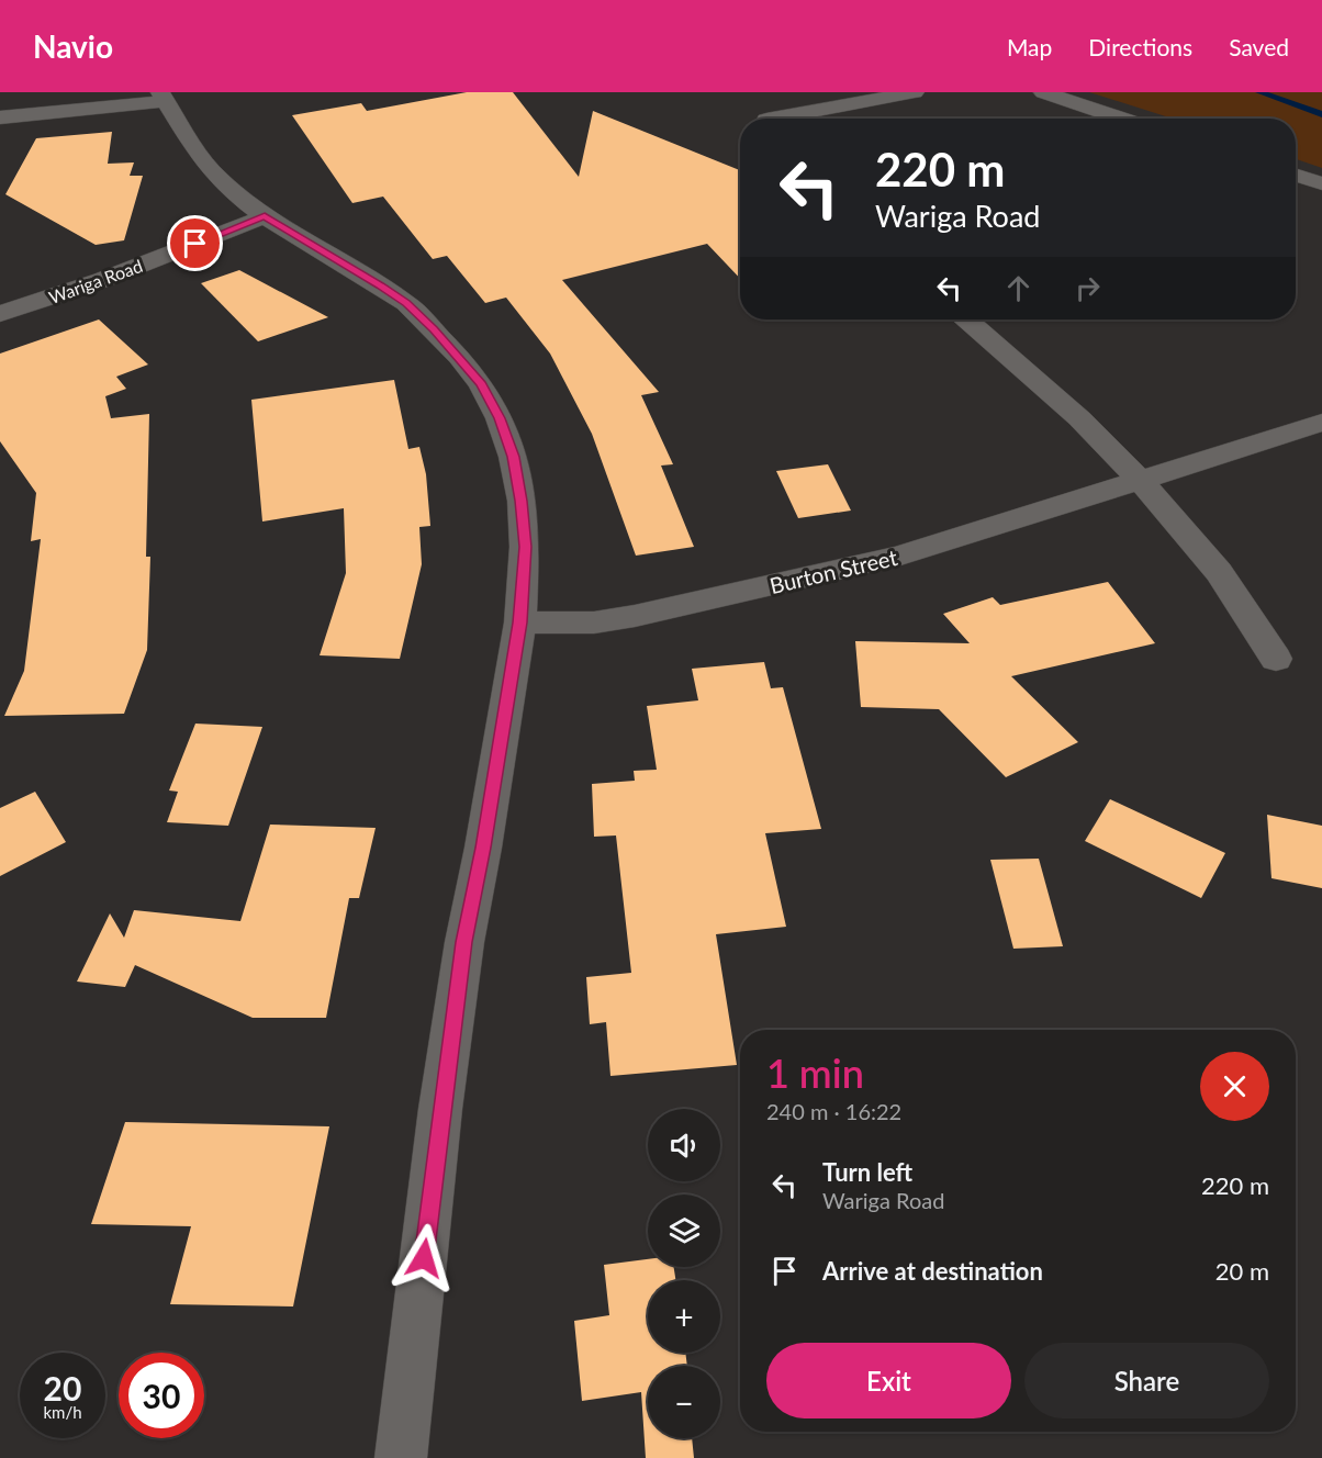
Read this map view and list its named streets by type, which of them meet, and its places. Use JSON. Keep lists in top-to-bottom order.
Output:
{
  "streets": {
    "street": ["Wariga Road", "Burton Street"]
  },
  "page": {
    "header": "Navio",
    "nav": ["Map", "Directions", "Saved"],
    "turn": ["220 m", "Wariga Road"],
    "heading": ["1 min", "240 m · 16:22"],
    "map_buttons": ["+", "−"],
    "list": [
      {
        "name": "Turn left",
        "note": "Wariga Road",
        "value": "220 m"
      },
      {
        "name": "Arrive at destination",
        "value": "20 m"
      }
    ],
    "buttons": ["Exit", "Share"],
    "speed": "20 km/h",
    "limit": "30"
  }
}
